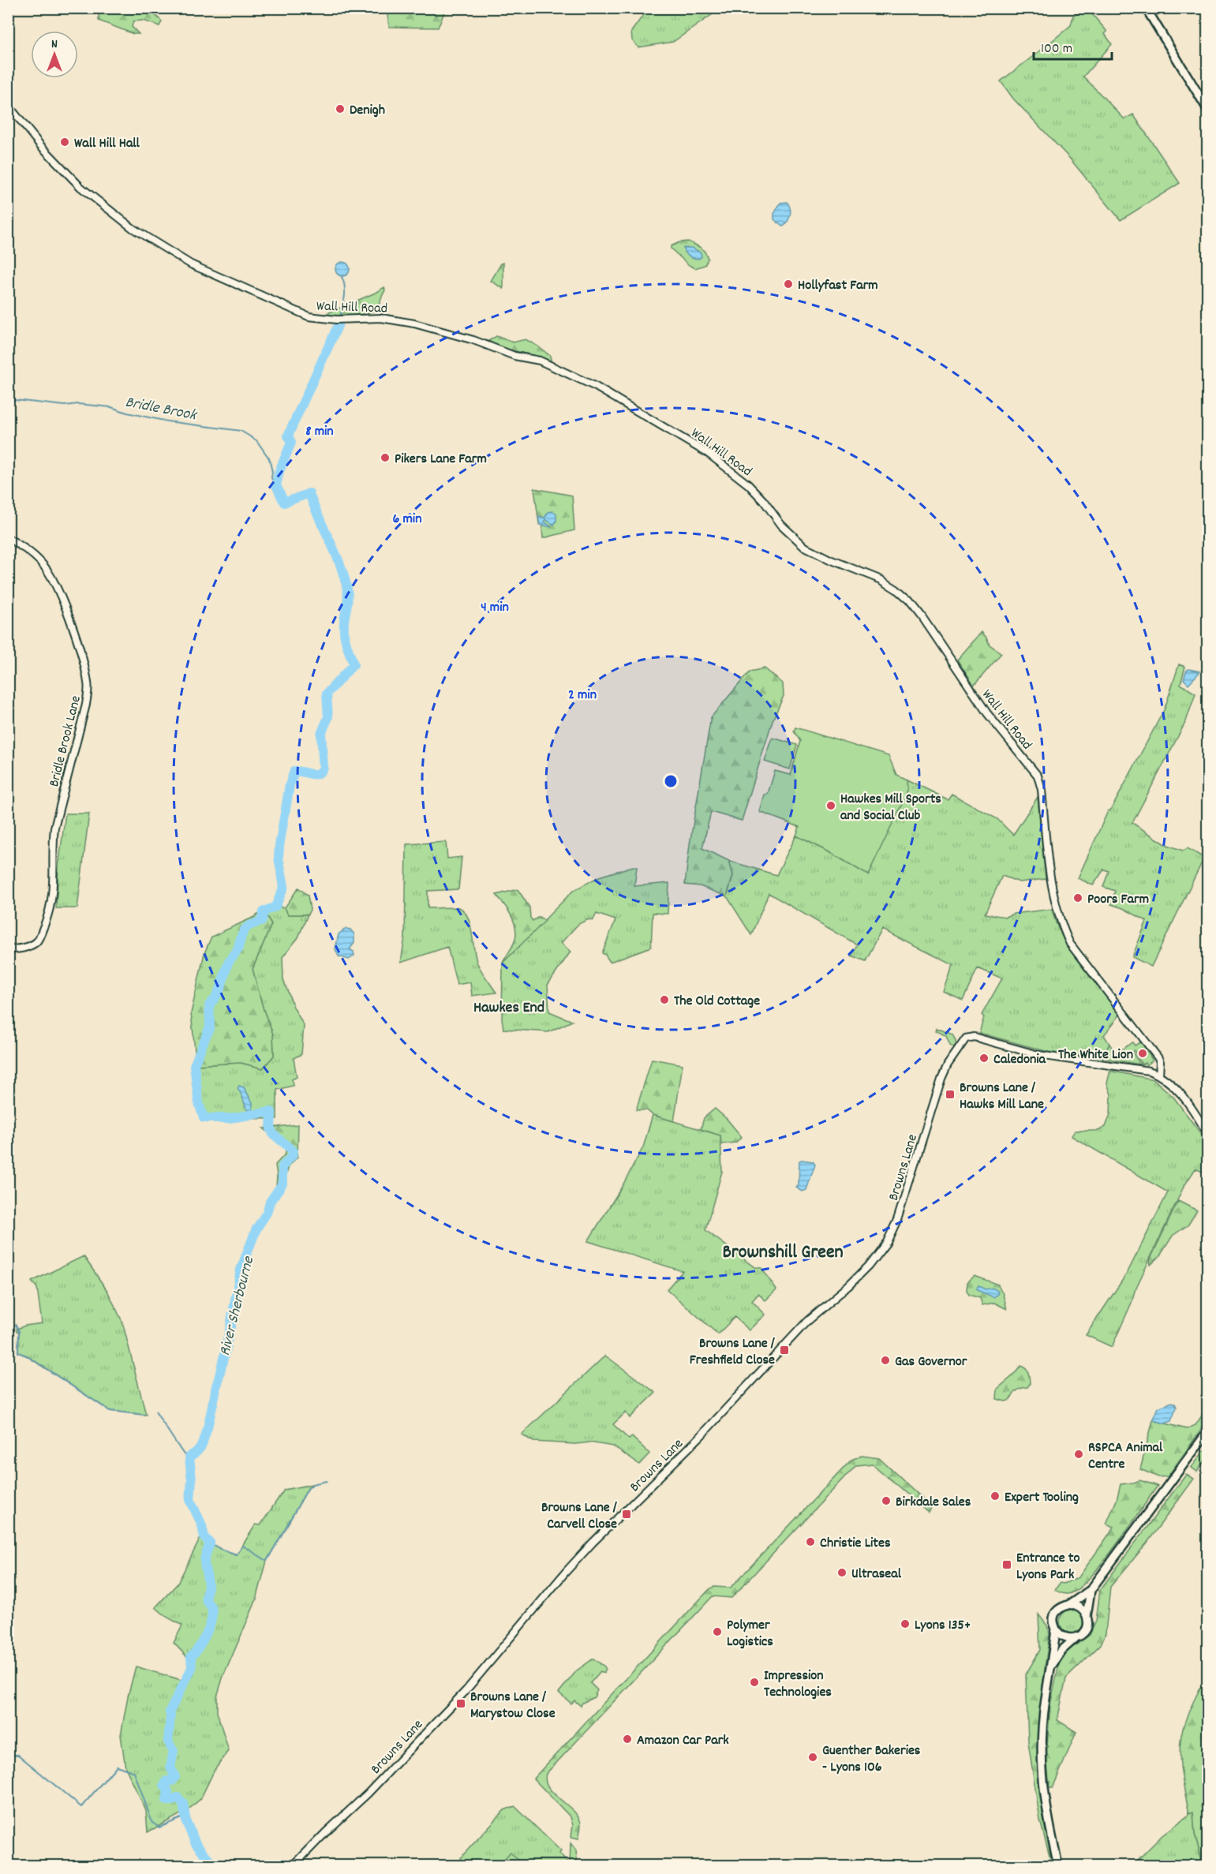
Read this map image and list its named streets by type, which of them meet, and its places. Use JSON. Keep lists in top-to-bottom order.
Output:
{
  "streets": {
    "street": ["Wall Hill Road", "Bridle Brook Lane", "Browns Lane"]
  },
  "crossings": [
    ["Wall Hill Road", "Browns Lane"]
  ],
  "districts": ["Hawkes End", "Brownshill Green"],
  "water": ["Bridle Brook", "River Sherbourne"],
  "places": {
    "other": [
      "Denigh",
      "Wall Hill Hall",
      "Hollyfast Farm",
      "Pikers Lane Farm",
      "Hawkes Mill Sports and Social Club",
      "Poors Farm",
      "The Old Cottage",
      "The White Lion",
      "Caledonia",
      "Gas Governor",
      "RSPCA Animal Centre",
      "Expert Tooling",
      "Birkdale Sales",
      "Christie Lites",
      "Ultraseal",
      "Lyons 135+",
      "Polymer Logistics",
      "Impression Technologies",
      "Amazon Car Park",
      "Guenther Bakeries - Lyons 106"
    ],
    "transit": [
      "Browns Lane / Hawks Mill Lane",
      "Browns Lane / Freshfield Close",
      "Browns Lane / Carvell Close",
      "Entrance to Lyons Park",
      "Browns Lane / Marystow Close"
    ]
  },
  "scale_bar": "100 m",
  "north": "top",
  "rings": [
    "8 min",
    "6 min",
    "4 min",
    "2 min"
  ]
}
